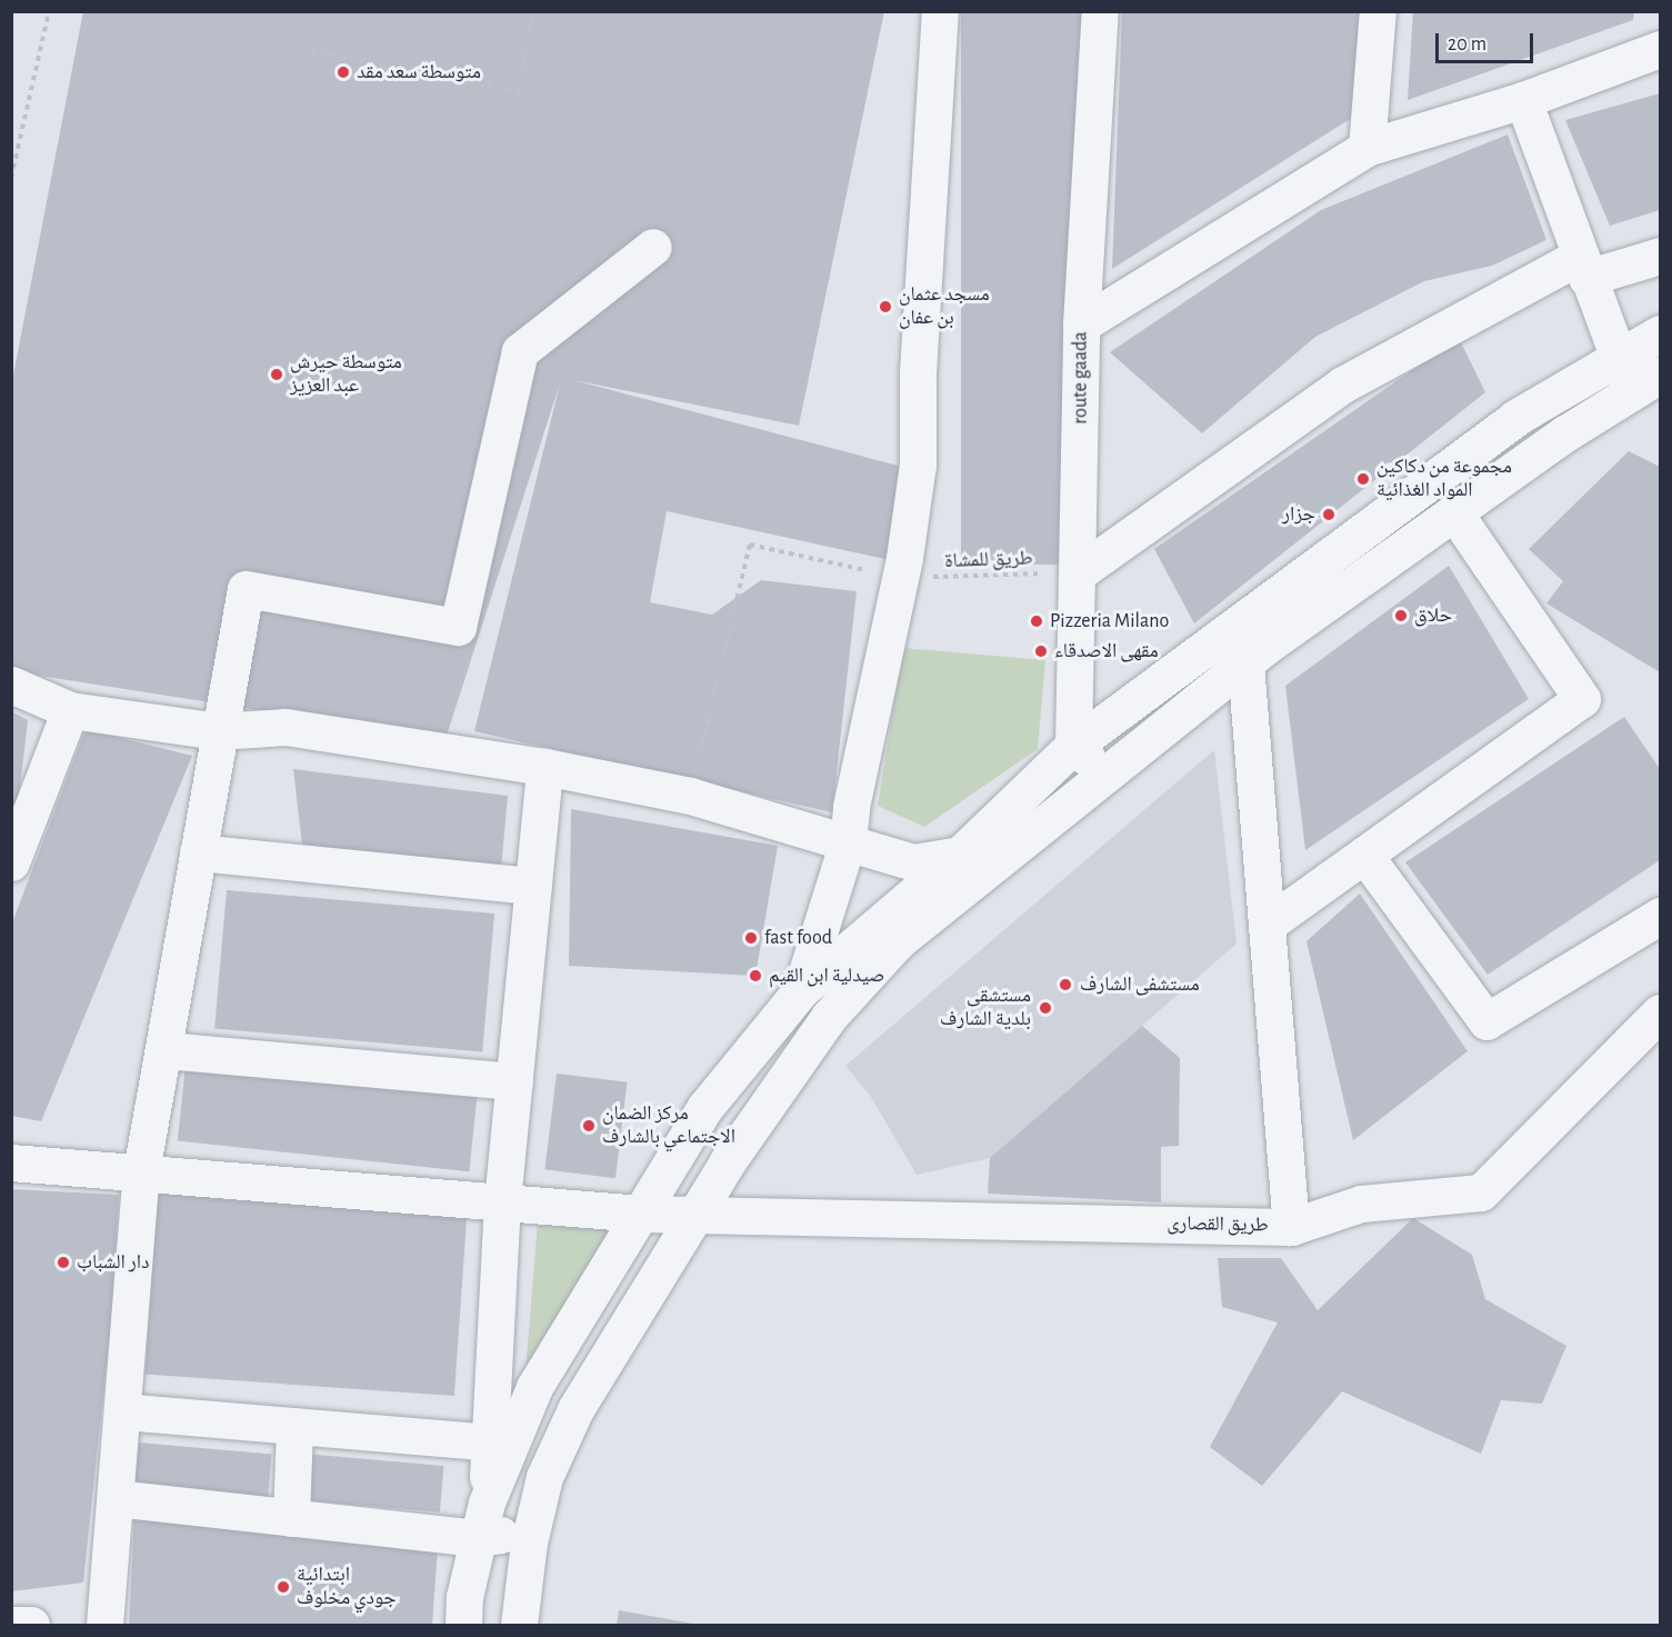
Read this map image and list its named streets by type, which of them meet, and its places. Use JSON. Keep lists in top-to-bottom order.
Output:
{
  "streets": {
    "street": ["route gaada", "طريق القصارى"],
    "path": ["طريق للمشاة"]
  },
  "crossings": [
    ["route gaada", "طريق للمشاة"]
  ],
  "places": [
    "متوسطة سعد مقد",
    "مسجد عثمان بن عفان",
    "متوسطة حيرش عبد العزيز",
    "مجموعة من دكاكين المواد الغذائية",
    "جزار",
    "حلاق",
    "Pizzeria Milano",
    "مقهى الاصدقاء",
    "fast food",
    "صيدلية ابن القيم",
    "مستشفى الشارف",
    "مستشقى بلدية الشارف",
    "مركز الضمان الاجتماعي بالشارف",
    "دار الشباب",
    "ابتدائية جودي مخلوف"
  ],
  "scale_bar": "20 m"
}
